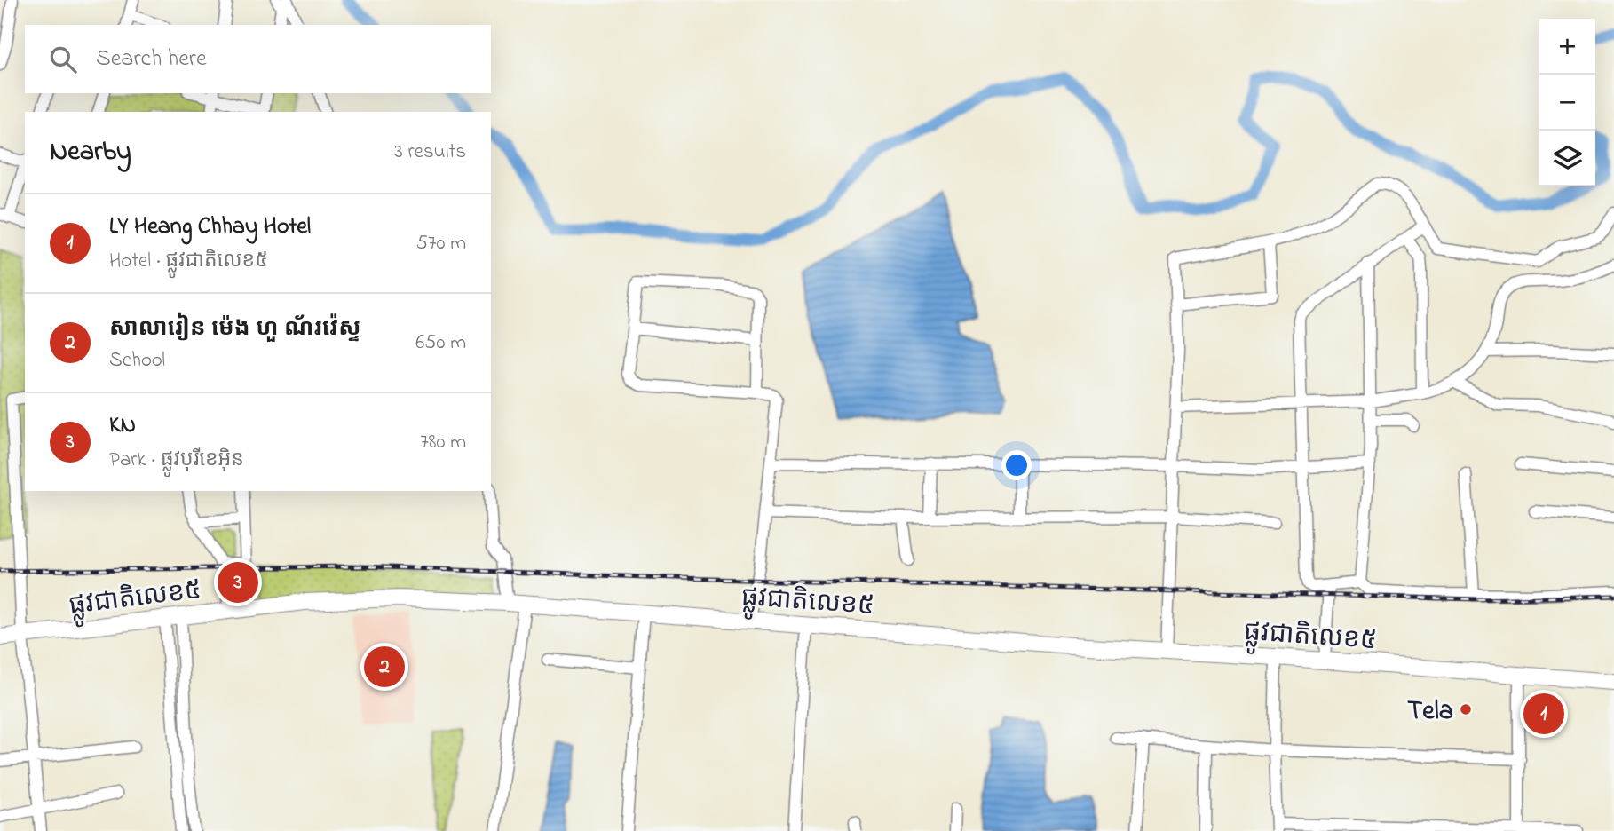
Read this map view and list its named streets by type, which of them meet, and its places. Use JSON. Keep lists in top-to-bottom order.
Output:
{
  "streets": {
    "highway": ["ផ្លូវជាតិលេខ៥"]
  },
  "places": ["Tela"],
  "page": {
    "map_buttons": ["+", "−"],
    "search": "Search here",
    "heading": ["Nearby", "3 results"],
    "list": [
      {
        "mark": "1",
        "name": "LY Heang Chhay Hotel",
        "note": "Hotel · ផ្លូវជាតិលេខ៥",
        "value": "570 m"
      },
      {
        "mark": "2",
        "name": "សាលារៀន ម៉េង ហួ ណ័រវ៉េស្ទ",
        "note": "School",
        "value": "650 m"
      },
      {
        "mark": "3",
        "name": "KN",
        "note": "Park · ផ្លូវបុរីខេអ៊ិន",
        "value": "780 m"
      }
    ],
    "pins": ["3", "2", "1"]
  }
}
